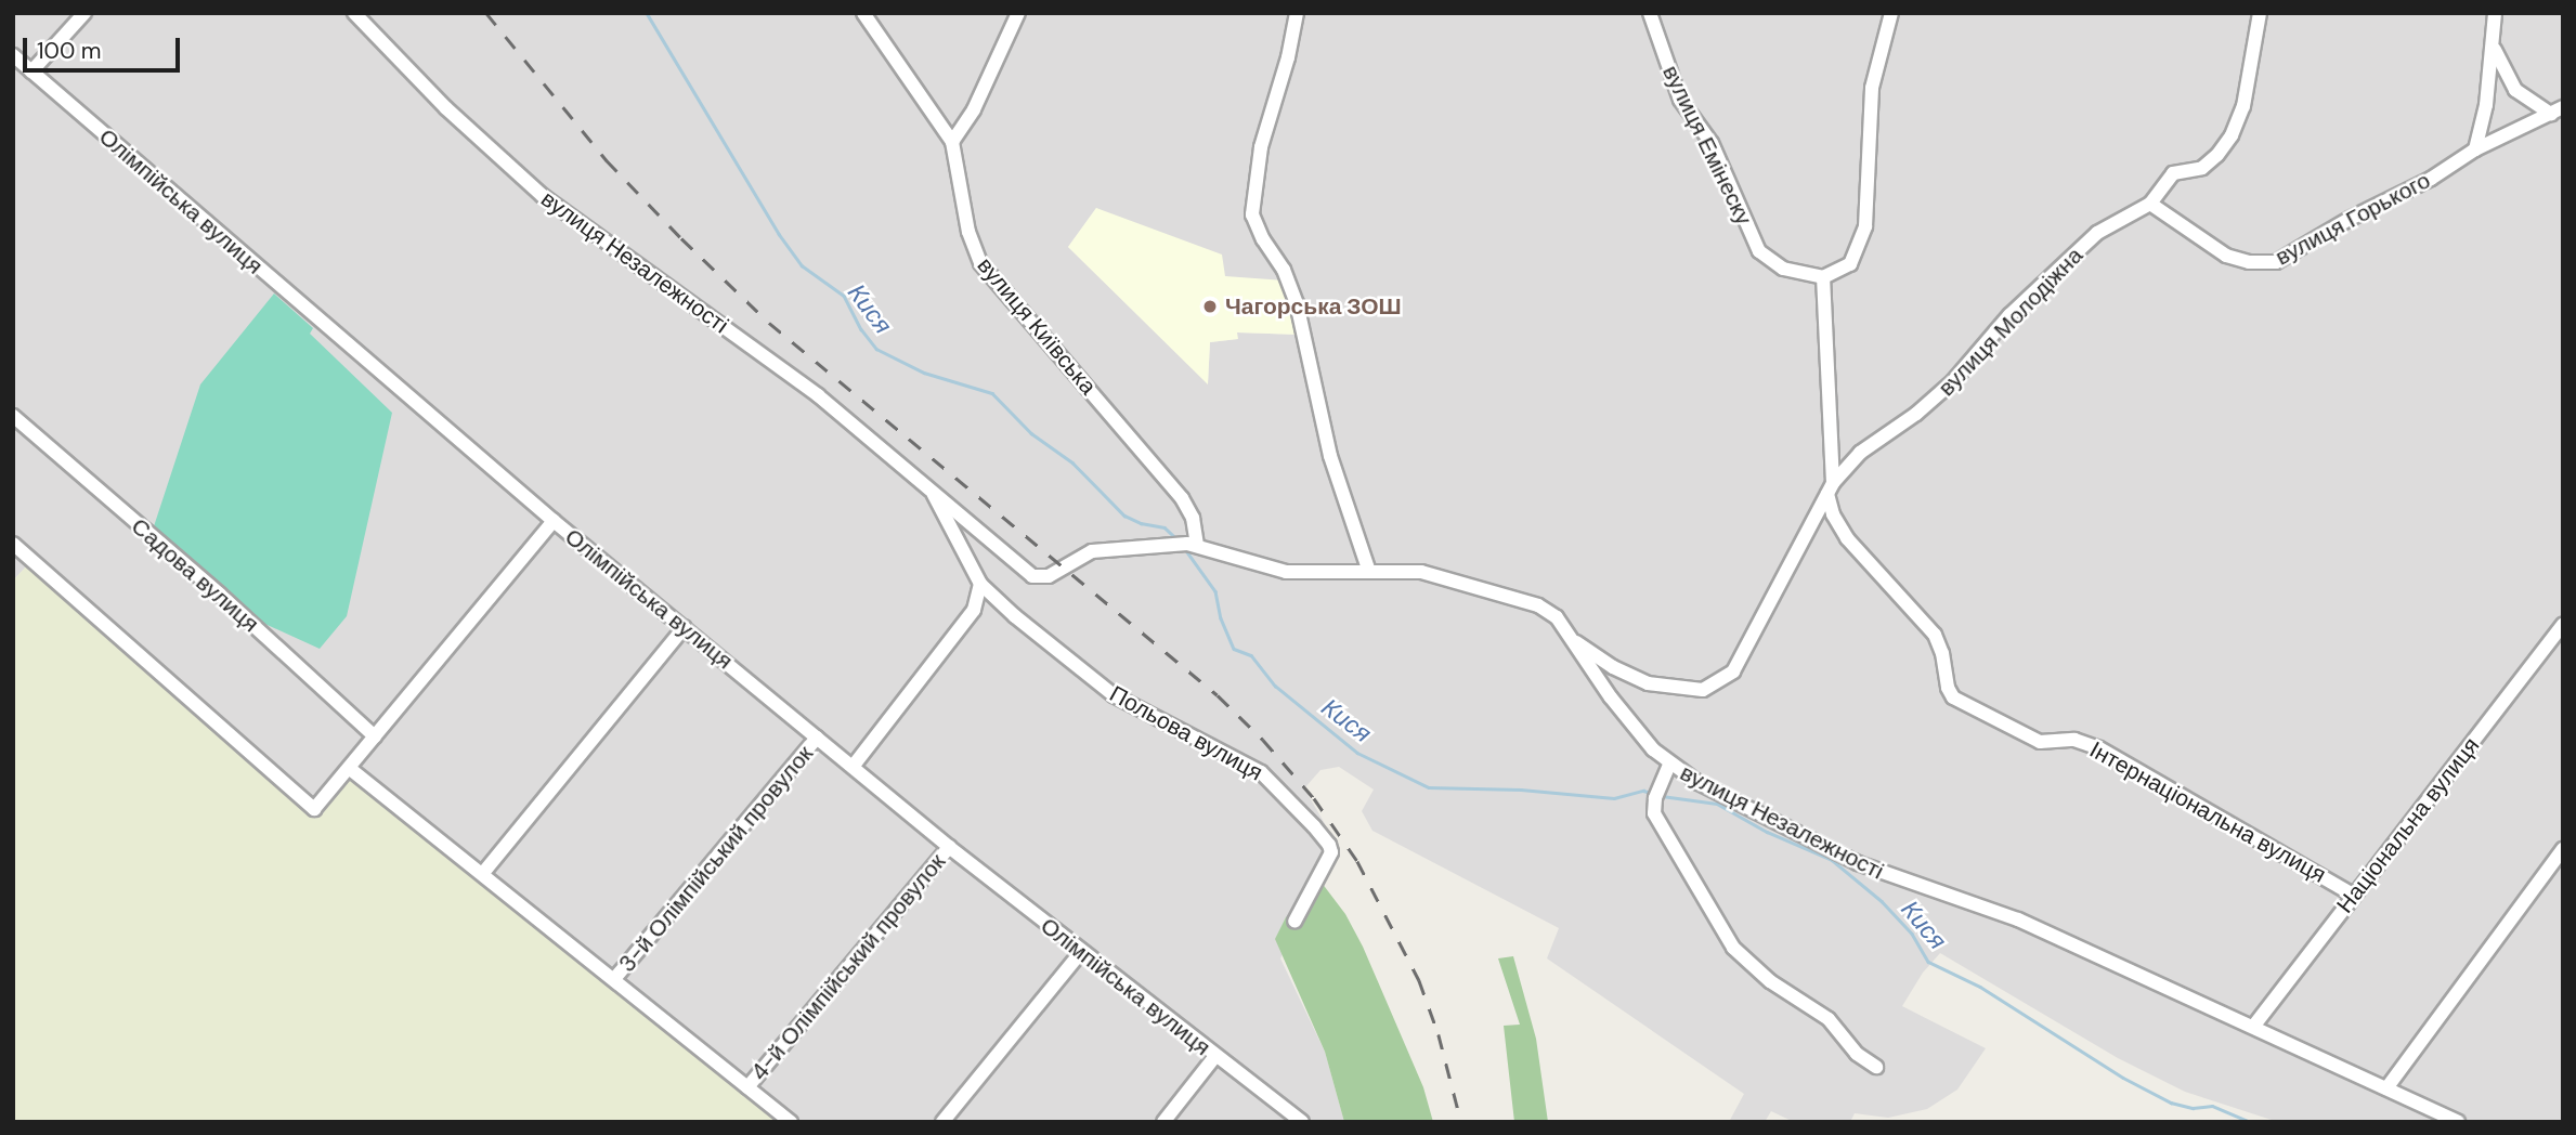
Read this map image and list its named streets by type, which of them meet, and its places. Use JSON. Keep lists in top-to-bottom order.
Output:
{
  "streets": {
    "street": [
      "вулиця Емінеску",
      "Олімпійська вулиця",
      "вулиця Горького",
      "вулиця Незалежності",
      "вулиця Молодіжна",
      "вулиця Київська",
      "Садова вулиця",
      "Польова вулиця",
      "Інтернаціональна вулиця",
      "Національна вулиця",
      "3-й Олімпійський провулок",
      "4-й Олімпійський провулок"
    ]
  },
  "crossings": [
    ["Олімпійська вулиця", "3-й Олімпійський провулок"],
    ["Олімпійська вулиця", "4-й Олімпійський провулок"],
    ["вулиця Горького", "вулиця Молодіжна"],
    ["вулиця Незалежності", "вулиця Молодіжна"],
    ["вулиця Незалежності", "вулиця Київська"],
    ["вулиця Незалежності", "Польова вулиця"],
    ["вулиця Незалежності", "Національна вулиця"],
    ["вулиця Молодіжна", "Інтернаціональна вулиця"],
    ["Інтернаціональна вулиця", "Національна вулиця"]
  ],
  "water": ["Кися"],
  "places": ["Чагорська ЗОШ"],
  "scale_bar": "100 m"
}
